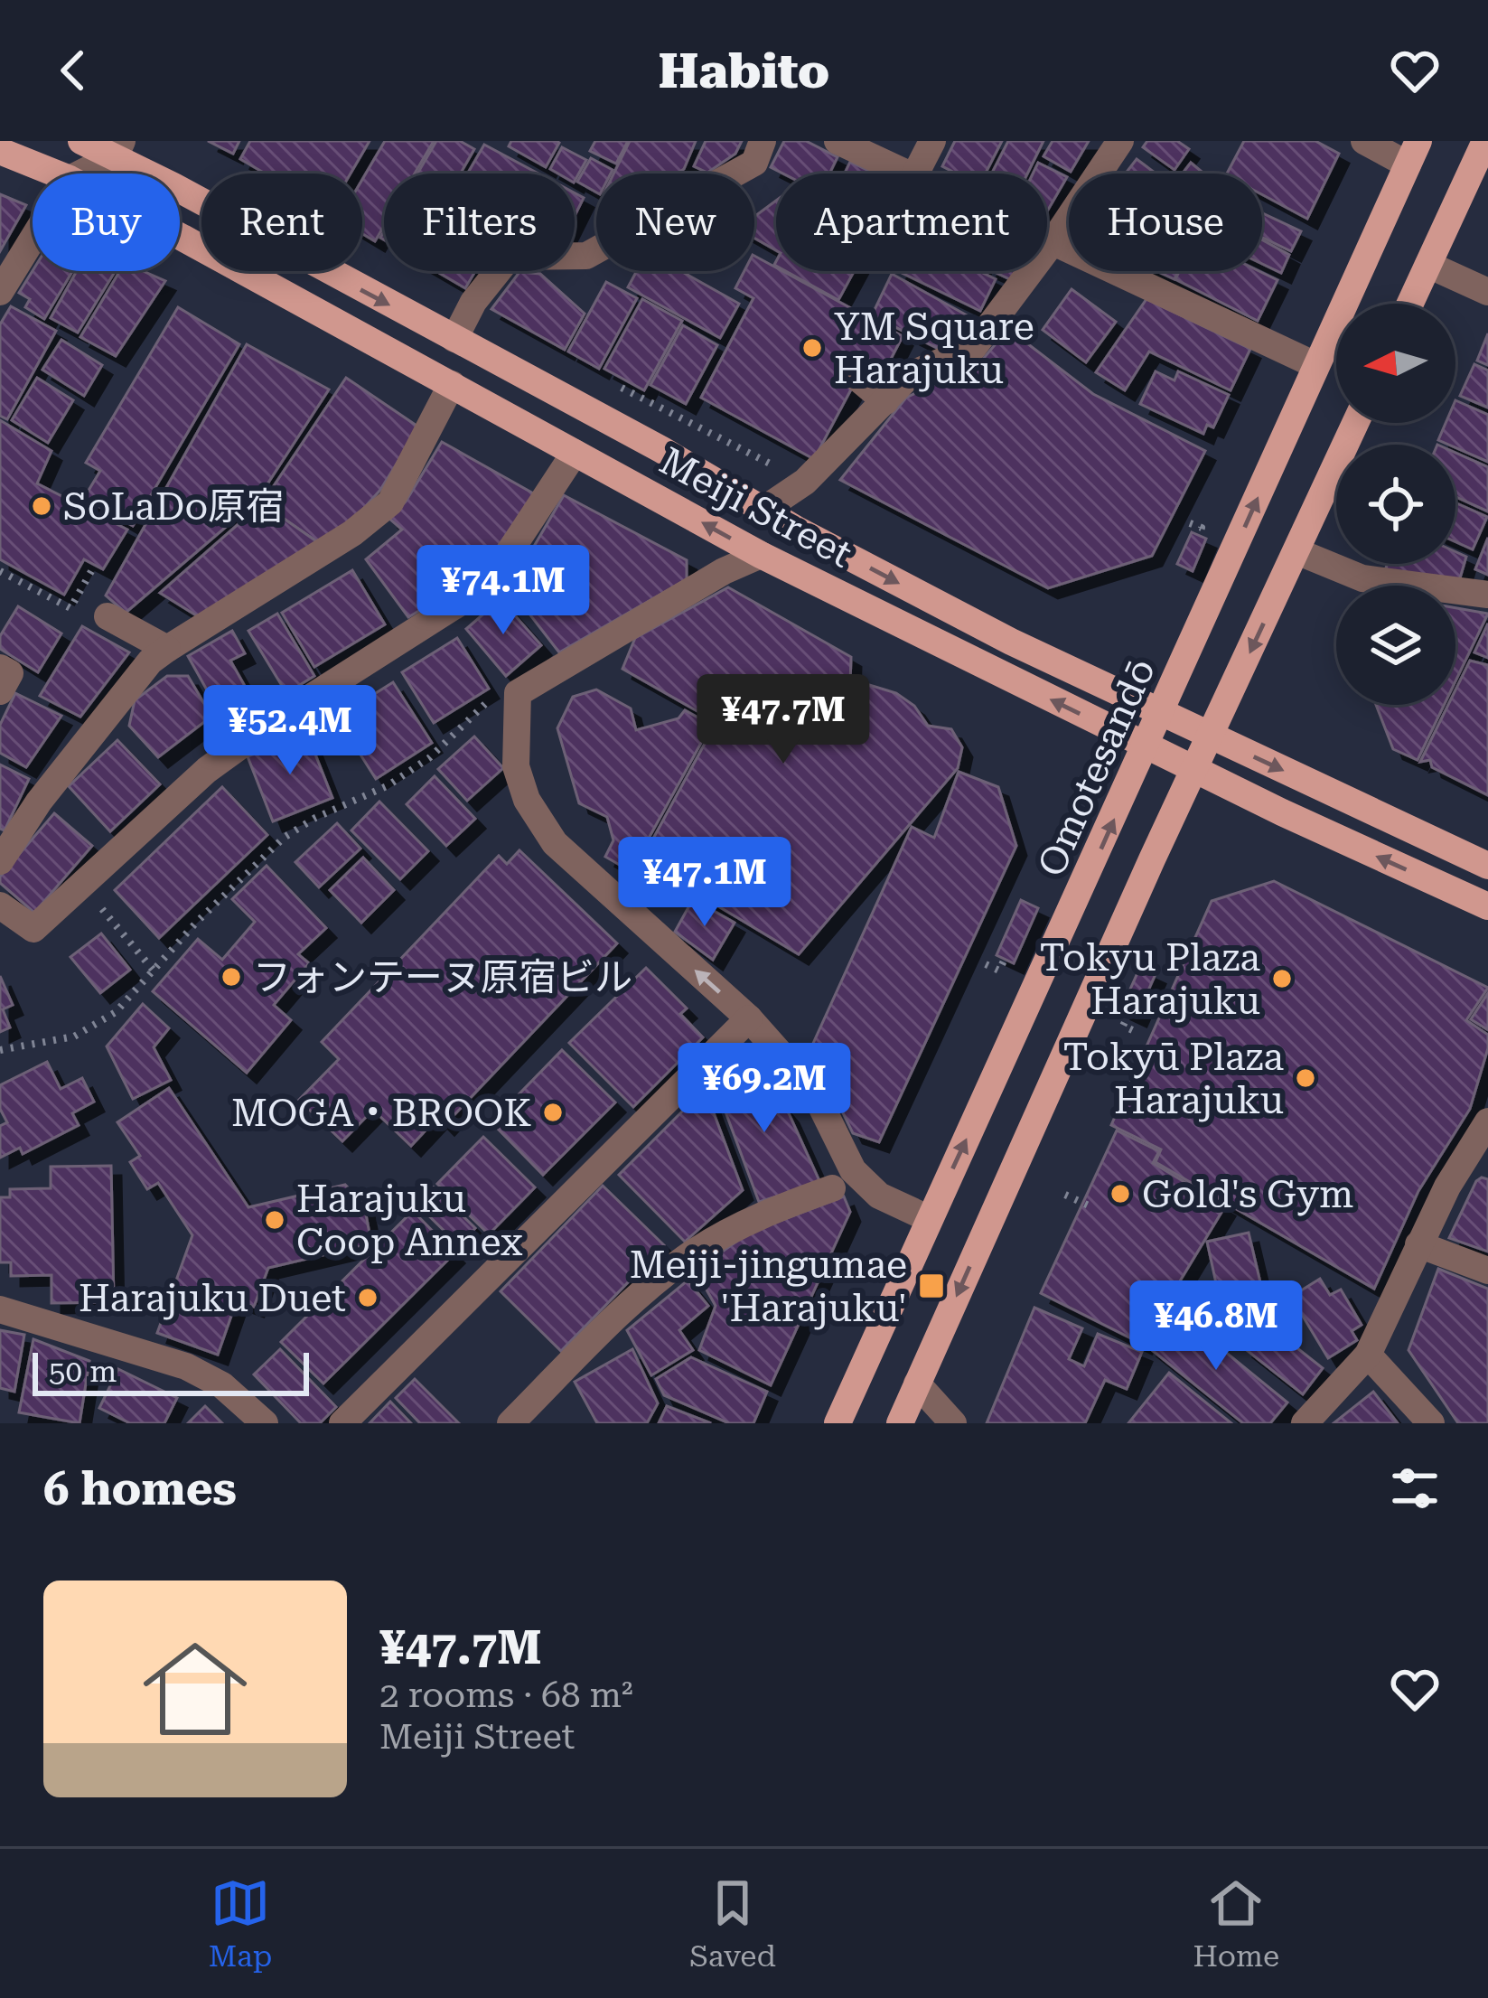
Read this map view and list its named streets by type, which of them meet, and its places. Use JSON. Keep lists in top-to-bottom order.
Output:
{
  "streets": {
    "main road": ["Meiji Street", "Omotesandō"]
  },
  "crossings": [
    ["Meiji Street", "Omotesandō"]
  ],
  "places": {
    "other": [
      "YM Square Harajuku",
      "SoLaDo原宿",
      "フォンテーヌ原宿ビル",
      "Tokyu Plaza Harajuku",
      "Tokyū Plaza Harajuku",
      "MOGA・BROOK",
      "Gold's Gym",
      "Harajuku Coop Annex",
      "Harajuku Duet"
    ],
    "transit": ["Meiji-jingumae 'Harajuku'"]
  },
  "scale_bar": "50 m",
  "north": "left",
  "page": {
    "header": "Habito",
    "chip": [
      "Buy",
      "Rent",
      "Filters",
      "New",
      "Apartment",
      "House"
    ],
    "price": [
      "¥74.1M",
      "¥47.7M",
      "¥52.4M",
      "¥47.1M",
      "¥69.2M",
      "¥46.8M"
    ],
    "scale": "50 m",
    "heading": "6 homes",
    "list": [
      {
        "name": "¥47.7M",
        "note": "2 rooms · 68 m² · Meiji Street"
      }
    ],
    "tabs": ["Map", "Saved", "Home"]
  }
}
